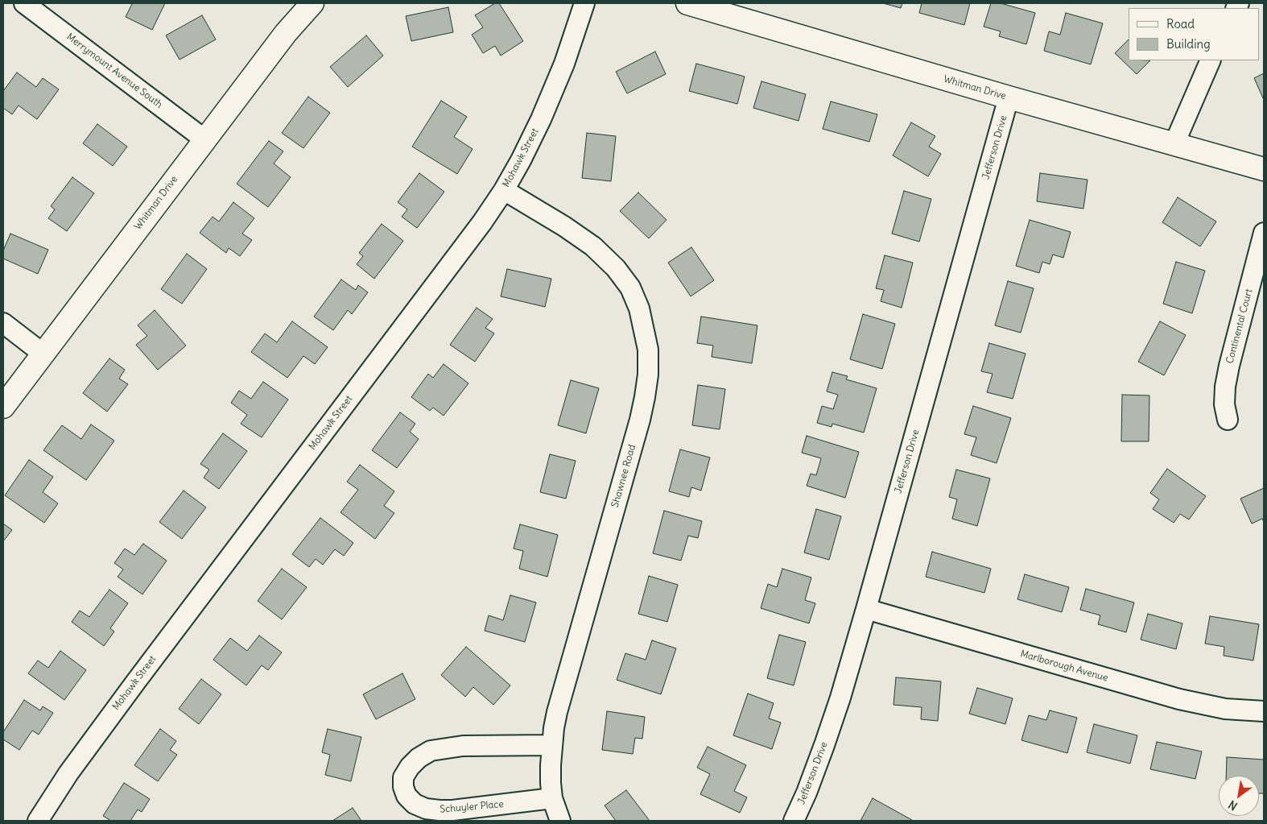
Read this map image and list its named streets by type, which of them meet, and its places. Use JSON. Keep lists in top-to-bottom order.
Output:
{
  "streets": {
    "street": [
      "Merrymount Avenue South",
      "Whitman Drive",
      "Jefferson Drive",
      "Mohawk Street",
      "Continental Court",
      "Shawnee Road",
      "Marlborough Avenue",
      "Schuyler Place"
    ]
  },
  "crossings": [
    ["Merrymount Avenue South", "Whitman Drive"],
    ["Whitman Drive", "Jefferson Drive"],
    ["Jefferson Drive", "Marlborough Avenue"],
    ["Mohawk Street", "Shawnee Road"],
    ["Shawnee Road", "Schuyler Place"]
  ],
  "legend": ["Road", "Building"],
  "north": "bottom left"
}
